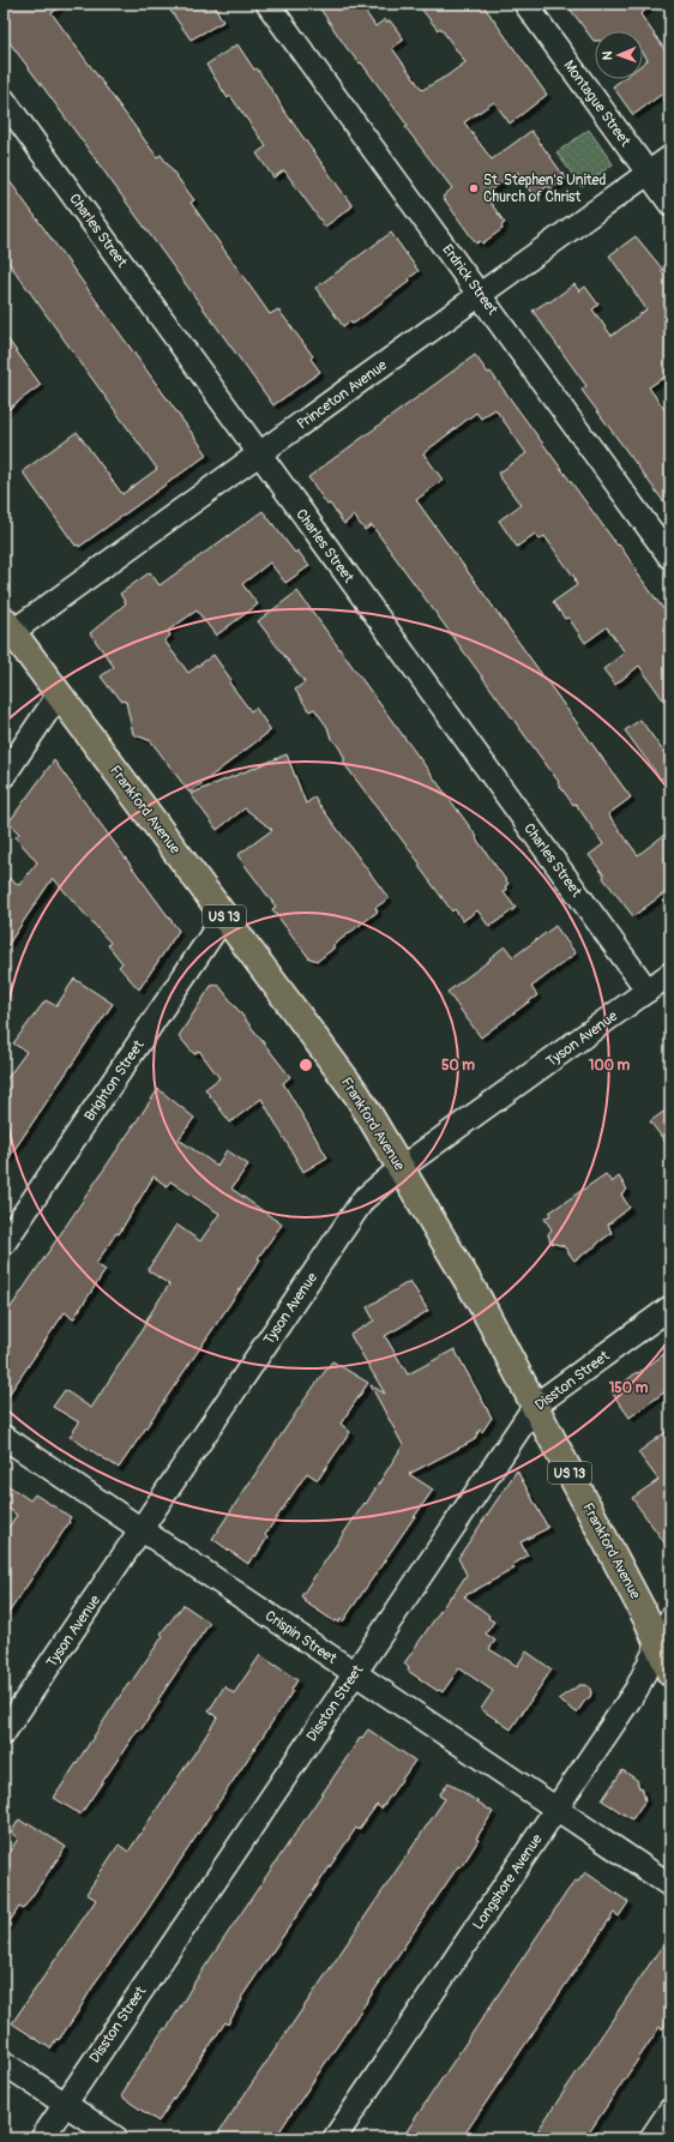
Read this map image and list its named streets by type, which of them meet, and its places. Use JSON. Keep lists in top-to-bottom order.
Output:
{
  "streets": {
    "main road": ["Frankford Avenue", "US 13"],
    "street": [
      "Montague Street",
      "Charles Street",
      "Erdrick Street",
      "Princeton Avenue",
      "Tyson Avenue",
      "Brighton Street",
      "Disston Street",
      "Crispin Street",
      "Longshore Avenue"
    ]
  },
  "crossings": [
    ["Montague Street", "Princeton Avenue"],
    ["Charles Street", "Princeton Avenue"],
    ["Charles Street", "Tyson Avenue"],
    ["Erdrick Street", "Princeton Avenue"],
    ["Princeton Avenue", "Frankford Avenue"],
    ["Frankford Avenue", "Tyson Avenue"],
    ["Frankford Avenue", "Brighton Street"],
    ["Frankford Avenue", "Disston Street"],
    ["Frankford Avenue", "Longshore Avenue"],
    ["Tyson Avenue", "Crispin Street"],
    ["Disston Street", "Crispin Street"],
    ["Crispin Street", "Longshore Avenue"]
  ],
  "places": ["St. Stephen's United Church of Christ"],
  "north": "left",
  "rings": ["50 m", "100 m", "150 m"]
}
